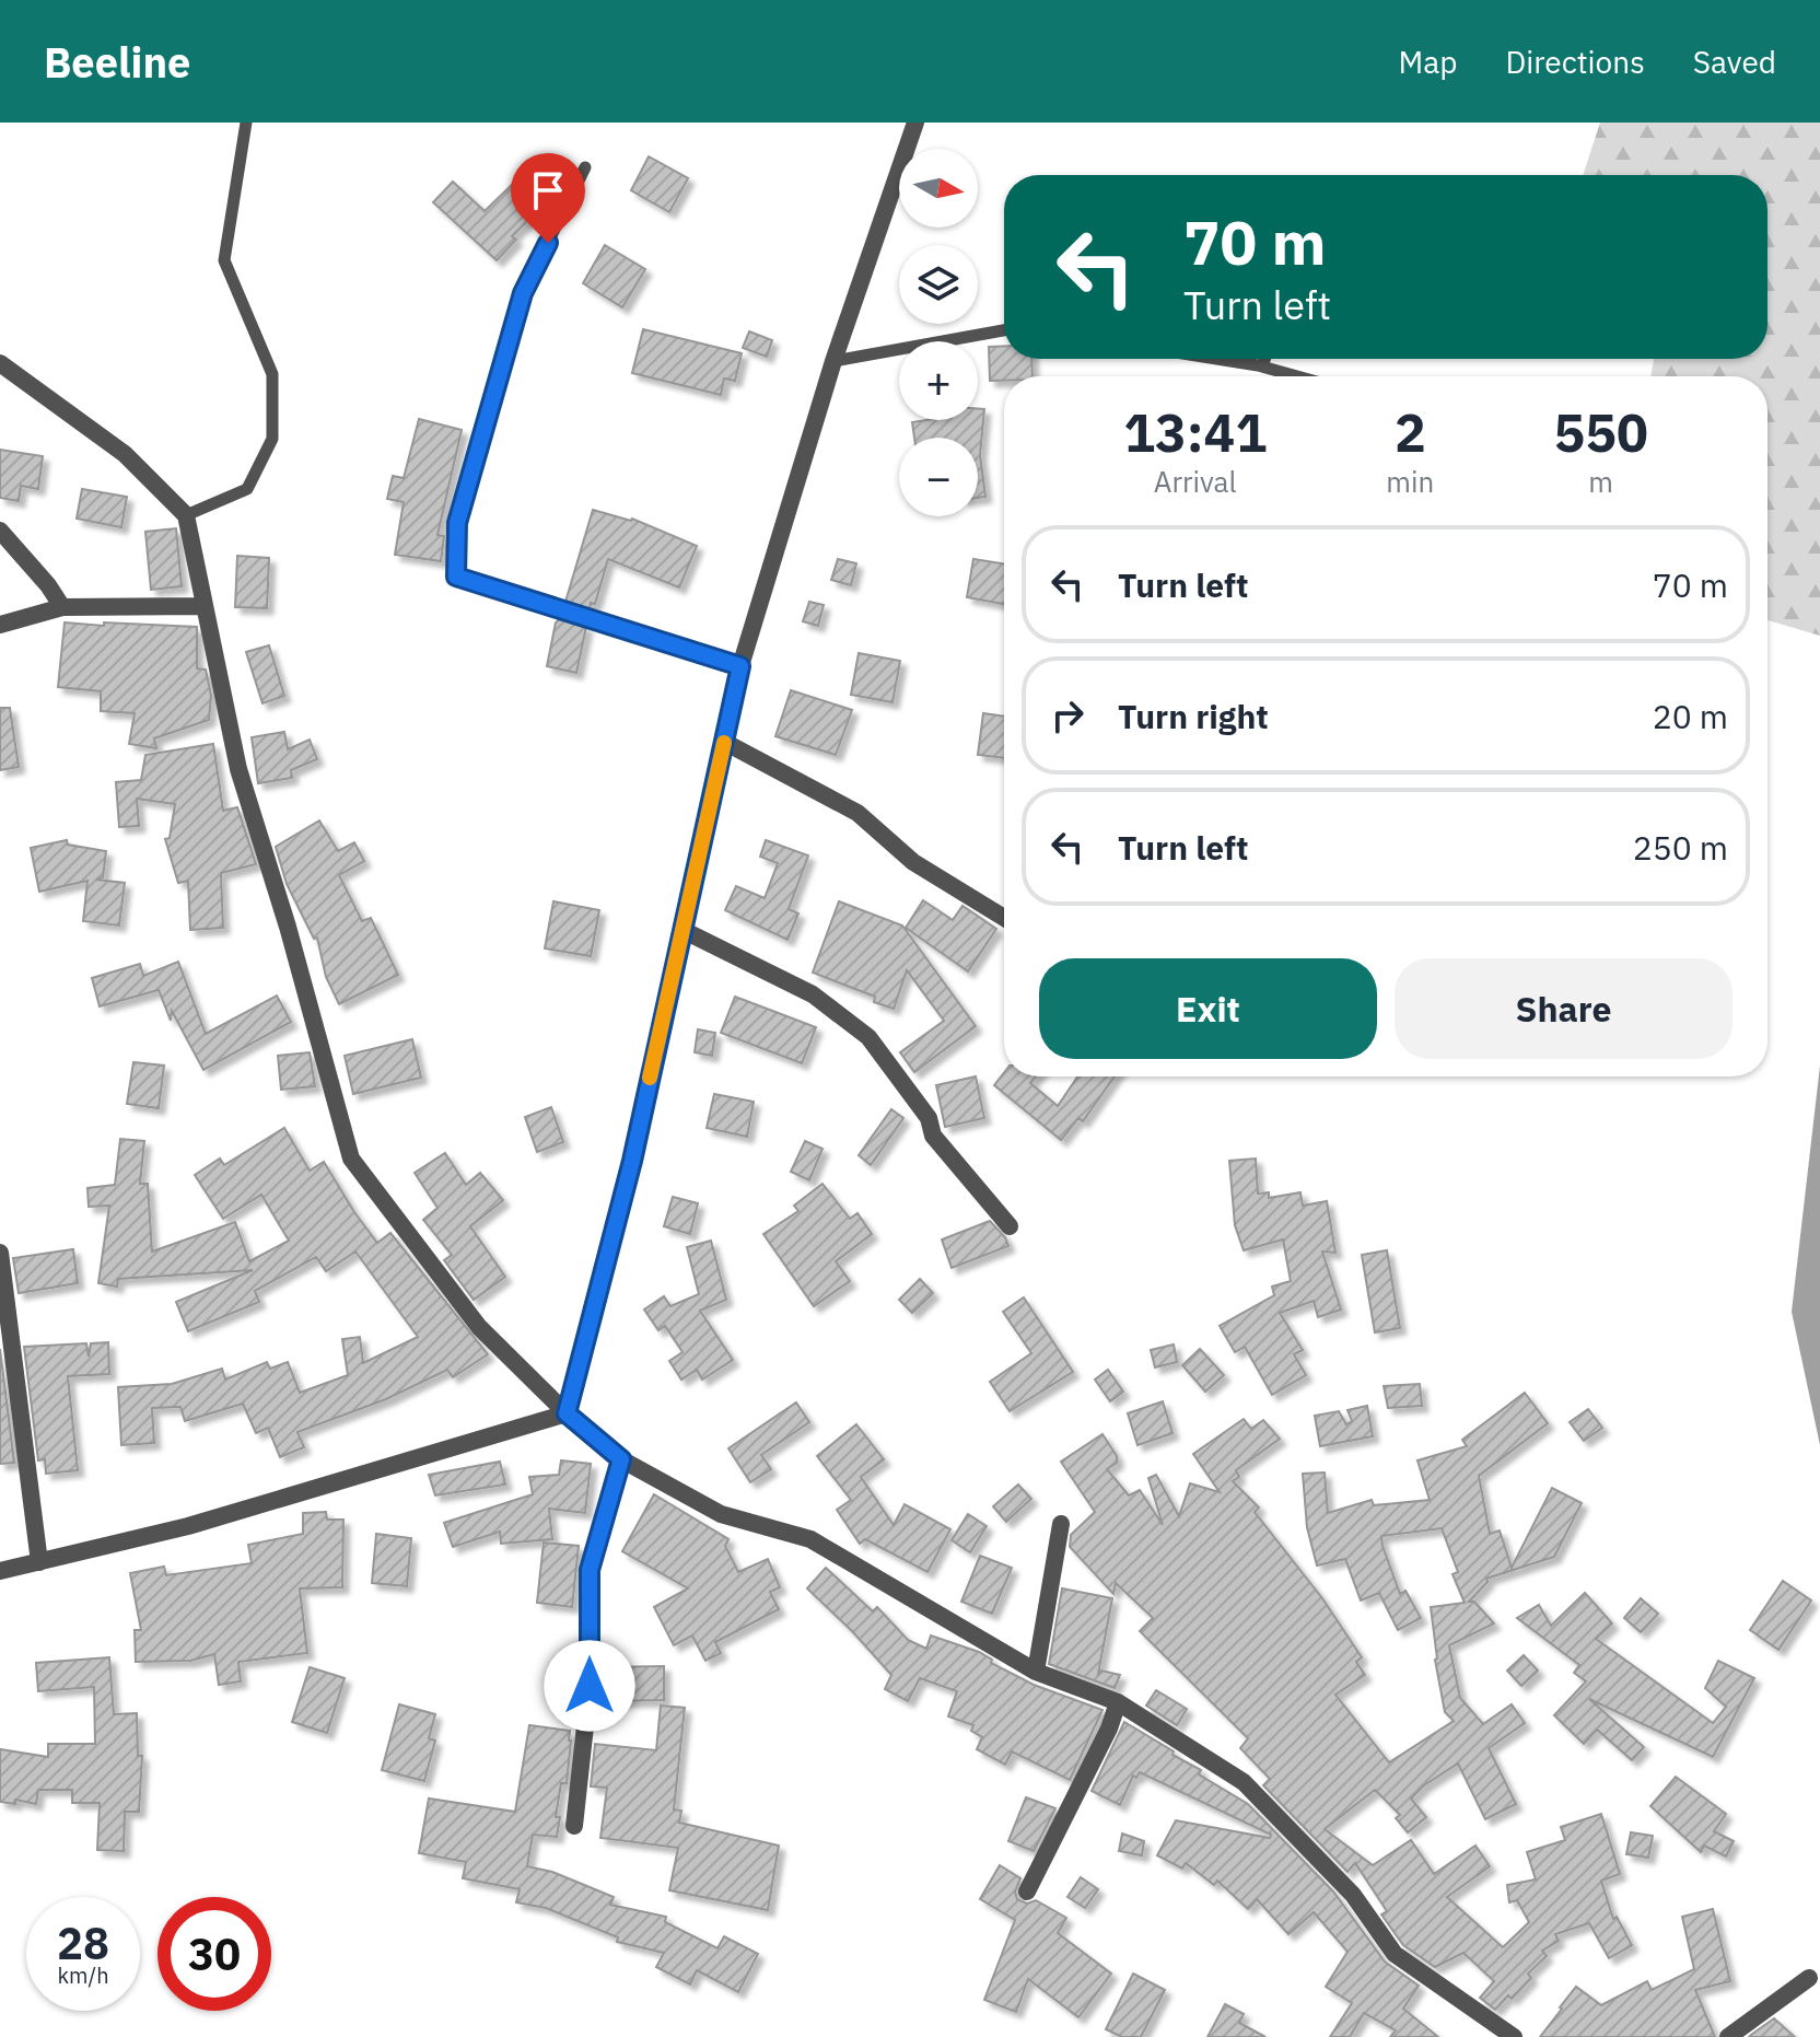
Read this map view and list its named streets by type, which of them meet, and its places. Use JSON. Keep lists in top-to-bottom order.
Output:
{
  "north": "right",
  "page": {
    "header": "Beeline",
    "nav": ["Map", "Directions", "Saved"],
    "map_buttons": ["+", "−"],
    "turn": ["70 m", "Turn left"],
    "eta": [
      "13:41",
      "Arrival",
      "2",
      "min",
      "550",
      "m"
    ],
    "list": [
      {
        "name": "Turn left",
        "value": "70 m"
      },
      {
        "name": "Turn right",
        "value": "20 m"
      },
      {
        "name": "Turn left",
        "value": "250 m"
      }
    ],
    "buttons": ["Exit", "Share"],
    "speed": "28 km/h",
    "limit": "30"
  }
}
